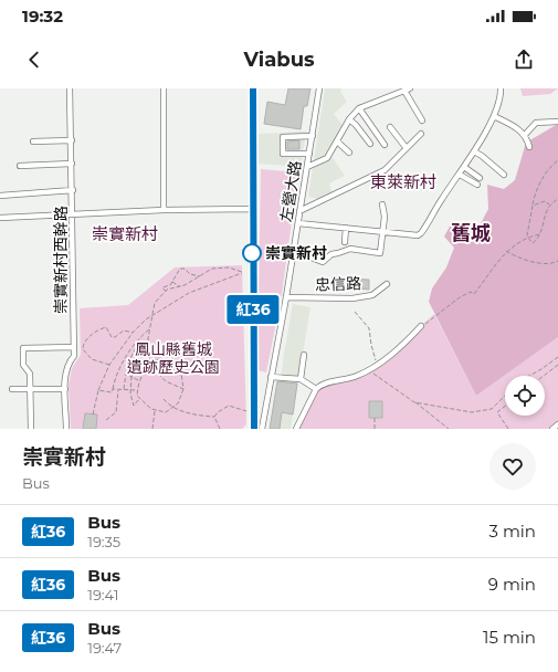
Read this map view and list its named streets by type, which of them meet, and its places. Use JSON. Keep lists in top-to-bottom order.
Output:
{
  "streets": {
    "street": ["左營大路", "崇實新村西幹路", "忠信路"]
  },
  "crossings": [
    ["左營大路", "忠信路"]
  ],
  "districts": ["東萊新村", "崇實新村", "舊城"],
  "parks": ["鳳山縣舊城 遺跡歷史公園"],
  "places": ["崇實新村"],
  "lines": ["bus line 紅36"],
  "page": {
    "status": "19:32",
    "header": "Viabus",
    "on_map": "紅36",
    "heading": ["崇實新村", "Bus"],
    "list": [
      {
        "mark": "紅36",
        "name": "Bus",
        "note": "19:35",
        "value": "3 min"
      },
      {
        "mark": "紅36",
        "name": "Bus",
        "note": "19:41",
        "value": "9 min"
      },
      {
        "mark": "紅36",
        "name": "Bus",
        "note": "19:47",
        "value": "15 min"
      }
    ]
  }
}
